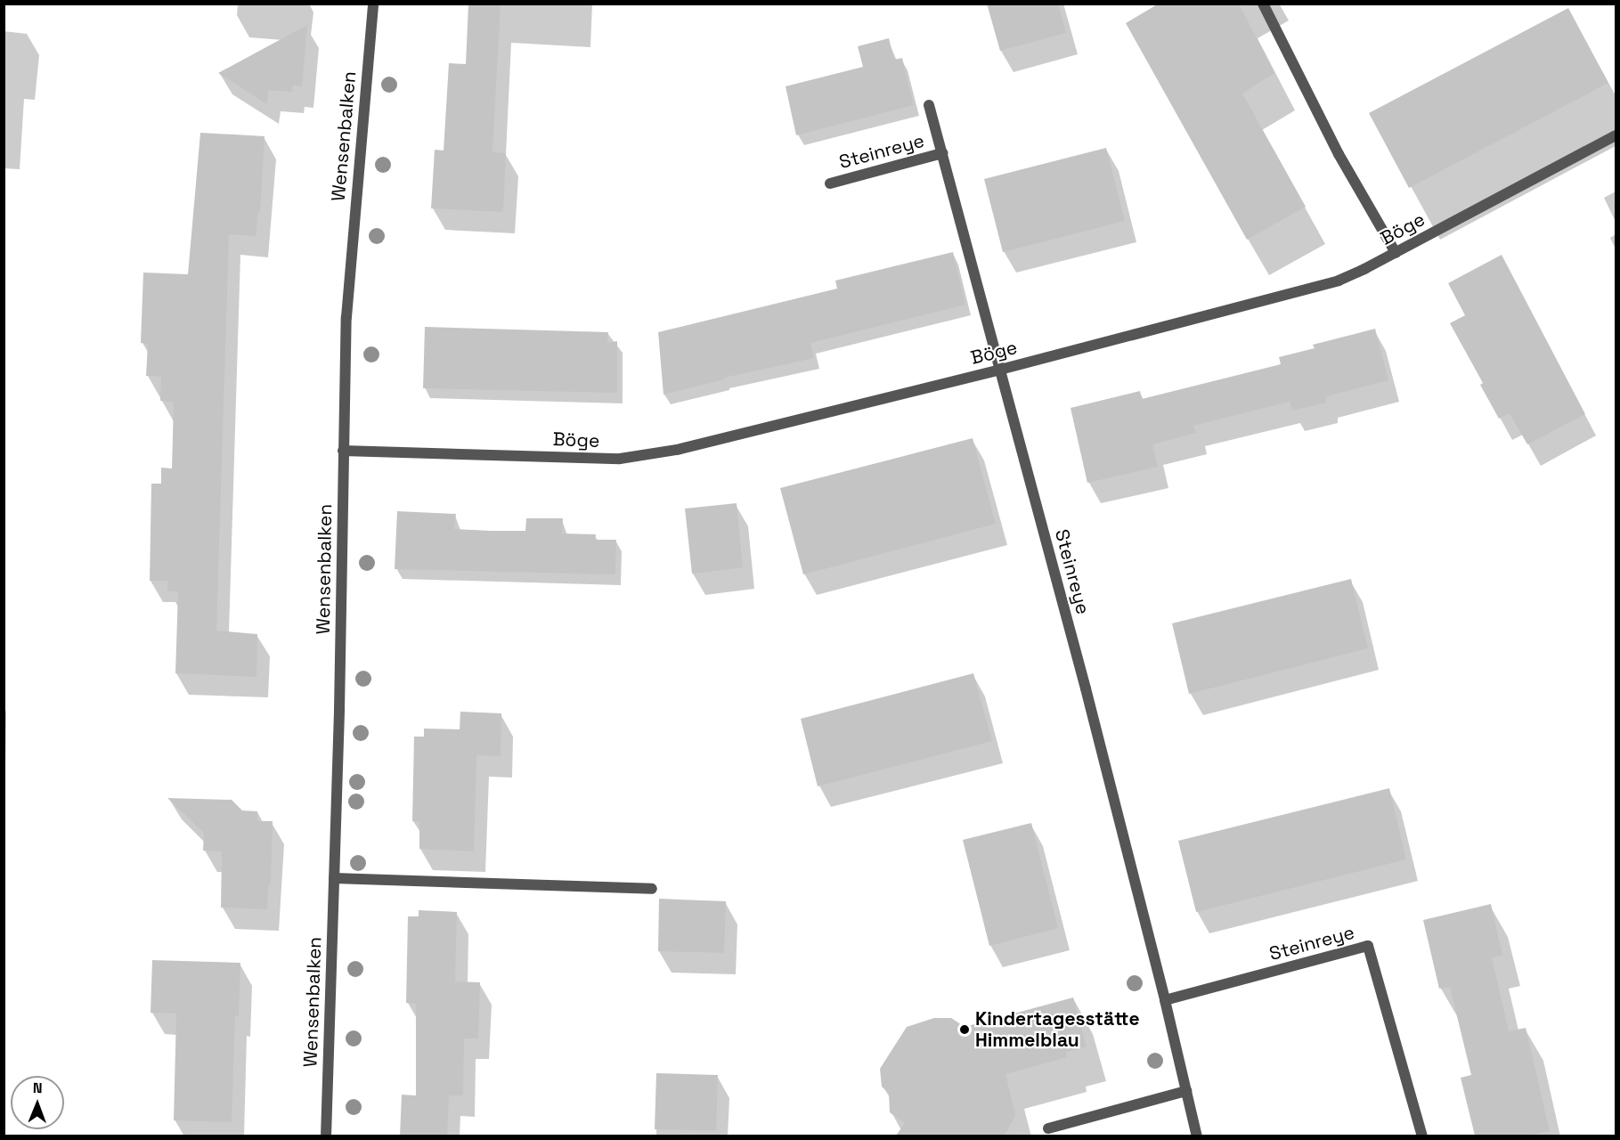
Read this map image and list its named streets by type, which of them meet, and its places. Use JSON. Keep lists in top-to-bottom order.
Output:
{
  "streets": {
    "street": ["Wensenbalken", "Steinreye", "Böge"]
  },
  "crossings": [
    ["Wensenbalken", "Böge"],
    ["Steinreye", "Böge"]
  ],
  "places": ["Kindertagesstätte Himmelblau"],
  "north": "top"
}
